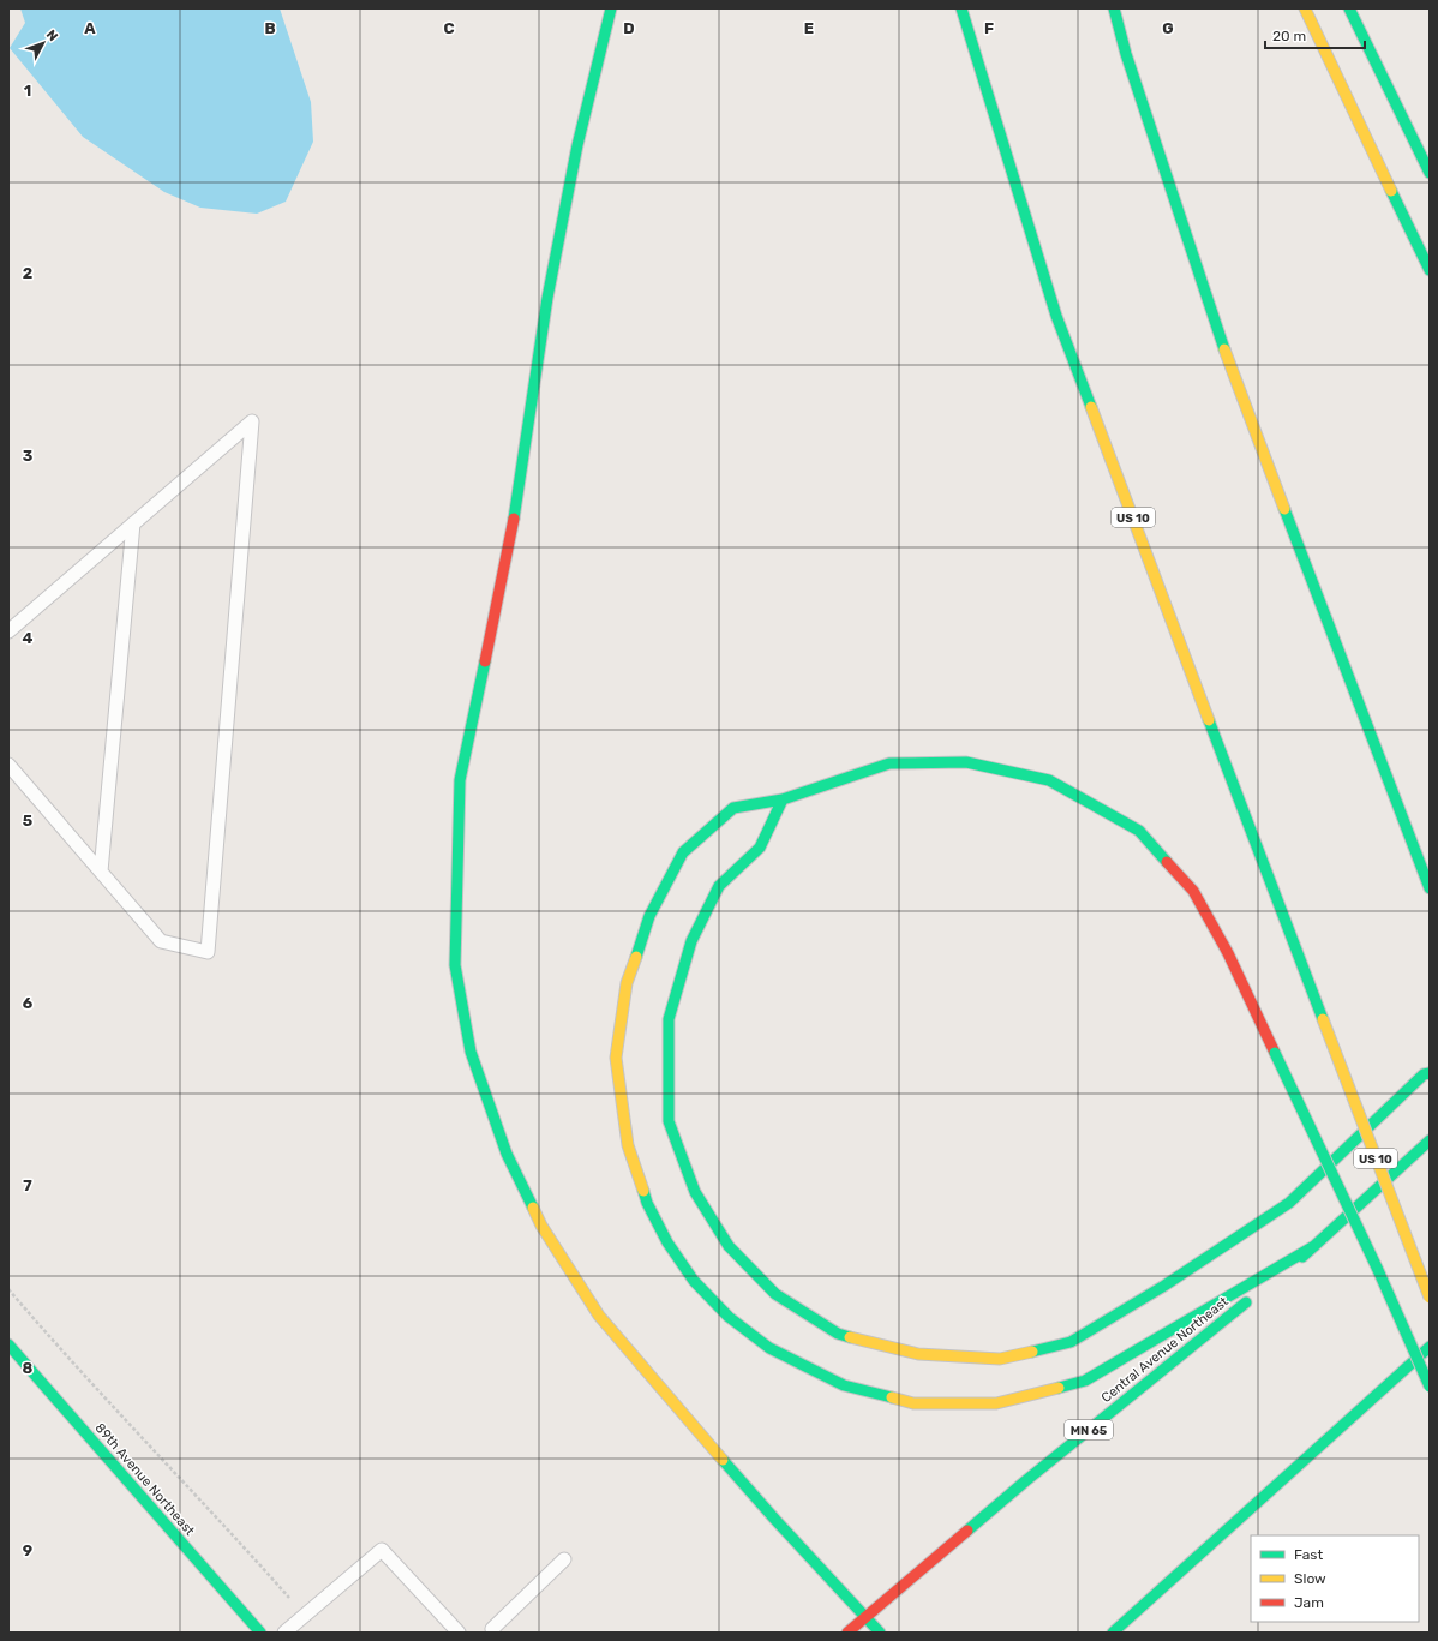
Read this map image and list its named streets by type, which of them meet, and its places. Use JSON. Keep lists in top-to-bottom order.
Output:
{
  "streets": {
    "main road": [
      "US 10",
      "Central Avenue Northeast",
      "MN 65",
      "89th Avenue Northeast"
    ]
  },
  "legend": ["Fast", "Slow", "Jam"],
  "scale_bar": "20 m",
  "north": "top right",
  "grid": {
    "columns": [
      "A",
      "B",
      "C",
      "D",
      "E",
      "F",
      "G"
    ],
    "rows": [
      "1",
      "2",
      "3",
      "4",
      "5",
      "6",
      "7",
      "8",
      "9"
    ]
  }
}
